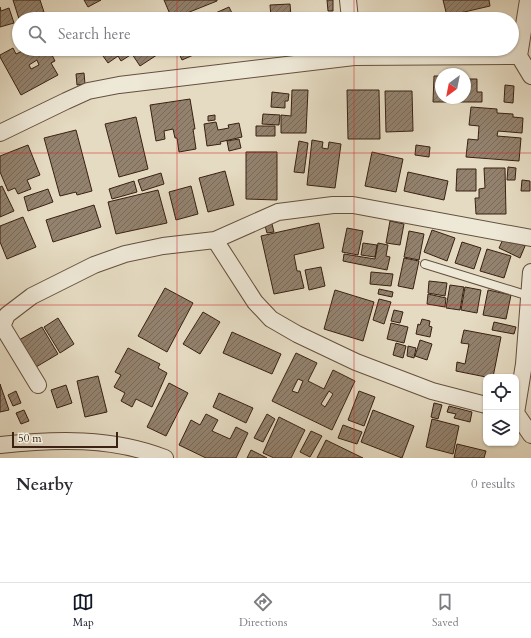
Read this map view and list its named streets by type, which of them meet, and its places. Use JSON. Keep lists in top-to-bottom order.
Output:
{
  "scale_bar": "50 m",
  "north": "bottom left",
  "page": {
    "search": "Search here",
    "scale": "50 m",
    "heading": ["Nearby", "0 results"],
    "nav": ["Map", "Directions", "Saved"]
  }
}
